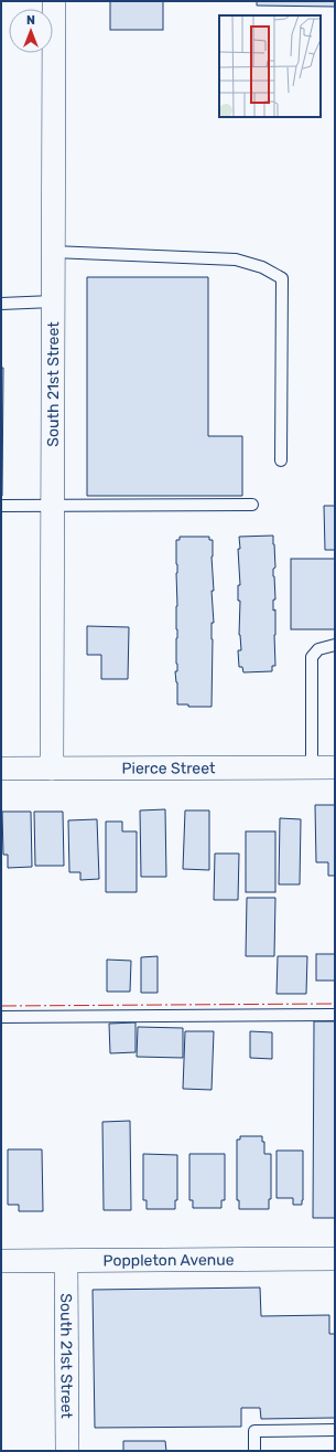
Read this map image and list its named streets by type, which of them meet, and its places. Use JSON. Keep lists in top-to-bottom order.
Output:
{
  "streets": {
    "street": ["South 21st Street", "Pierce Street", "Poppleton Avenue"]
  },
  "crossings": [
    ["South 21st Street", "Pierce Street"],
    ["South 21st Street", "Poppleton Avenue"]
  ],
  "north": "top"
}
